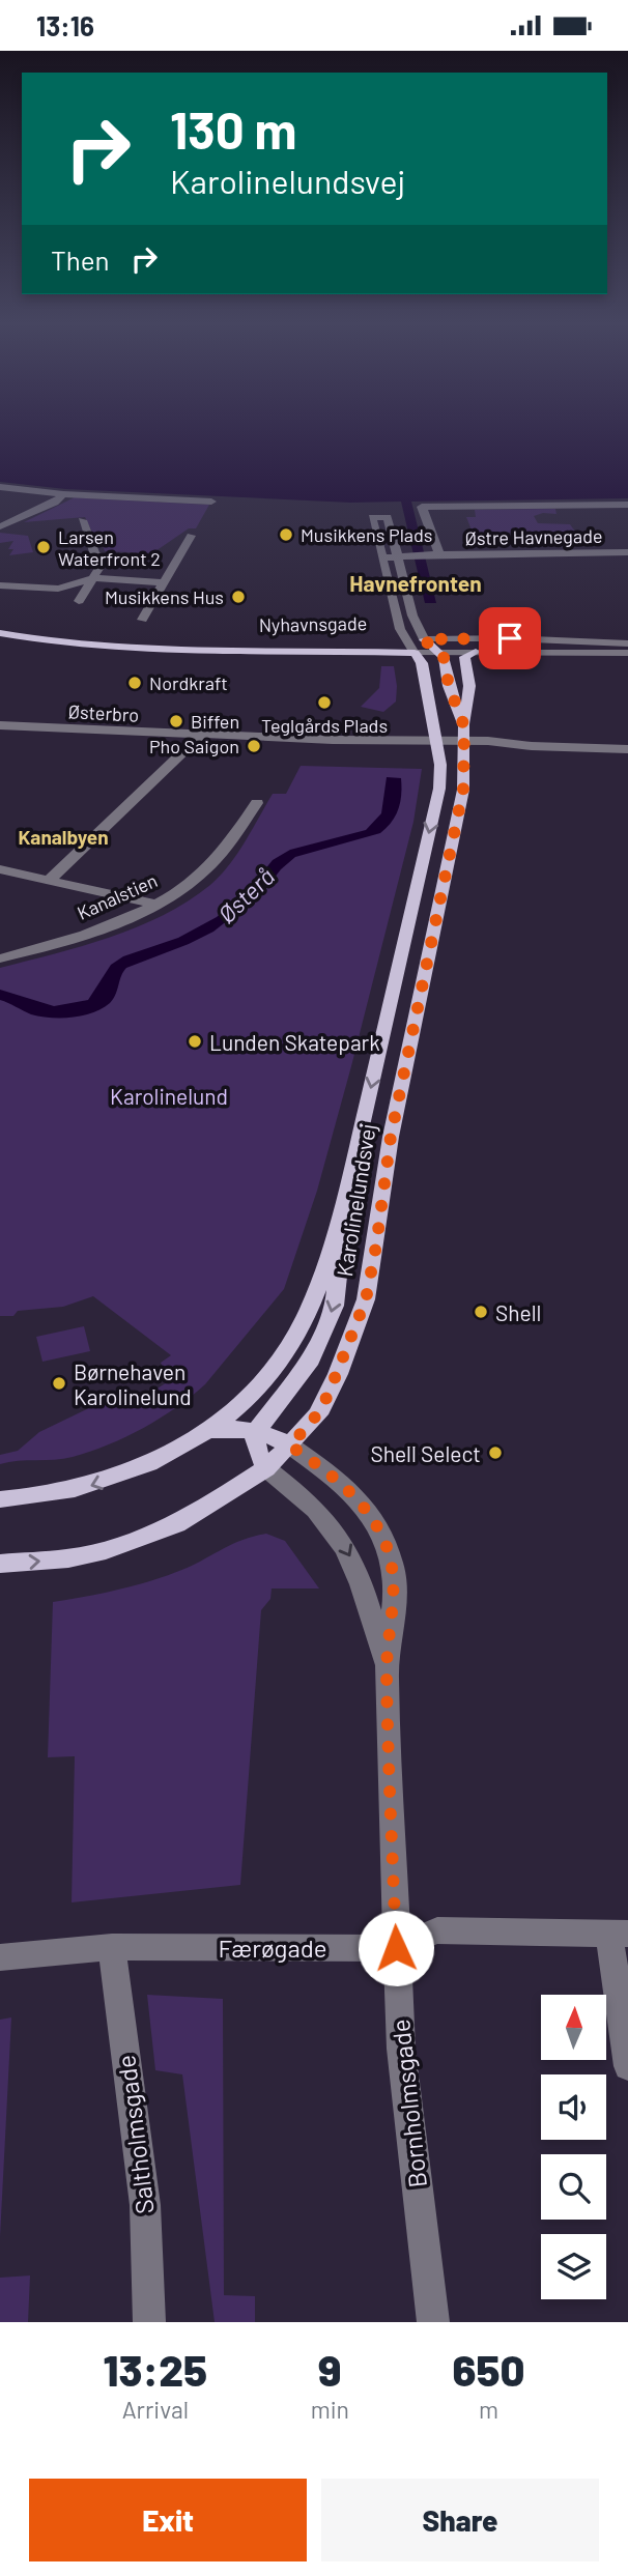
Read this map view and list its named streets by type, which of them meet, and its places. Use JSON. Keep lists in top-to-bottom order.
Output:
{
  "streets": {
    "main road": ["Nyhavnsgade", "Karolinelundsvej"],
    "street": [
      "Østre Havnegade",
      "Østerbro",
      "Kanalstien",
      "Færøgade",
      "Bornholmsgade",
      "Saltholmsgade"
    ]
  },
  "crossings": [
    ["Nyhavnsgade", "Karolinelundsvej"],
    ["Østerbro", "Karolinelundsvej"],
    ["Karolinelundsvej", "Bornholmsgade"],
    ["Færøgade", "Bornholmsgade"],
    ["Færøgade", "Saltholmsgade"]
  ],
  "districts": ["Havnefronten", "Kanalbyen"],
  "water": ["Østerå"],
  "parks": ["Karolinelund"],
  "places": [
    "Musikkens Plads",
    "Larsen Waterfront 2",
    "Musikkens Hus",
    "Nordkraft",
    "Teglgårds Plads",
    "Biffen",
    "Pho Saigon",
    "Lunden Skatepark",
    "Shell",
    "Børnehaven Karolinelund",
    "Shell Select"
  ],
  "north": "top",
  "page": {
    "status": "13:16",
    "turn": ["130 m", "Karolinelundsvej"],
    "then": "Then",
    "eta": [
      "13:25",
      "Arrival",
      "9",
      "min",
      "650",
      "m"
    ],
    "buttons": ["Exit", "Share"]
  }
}
